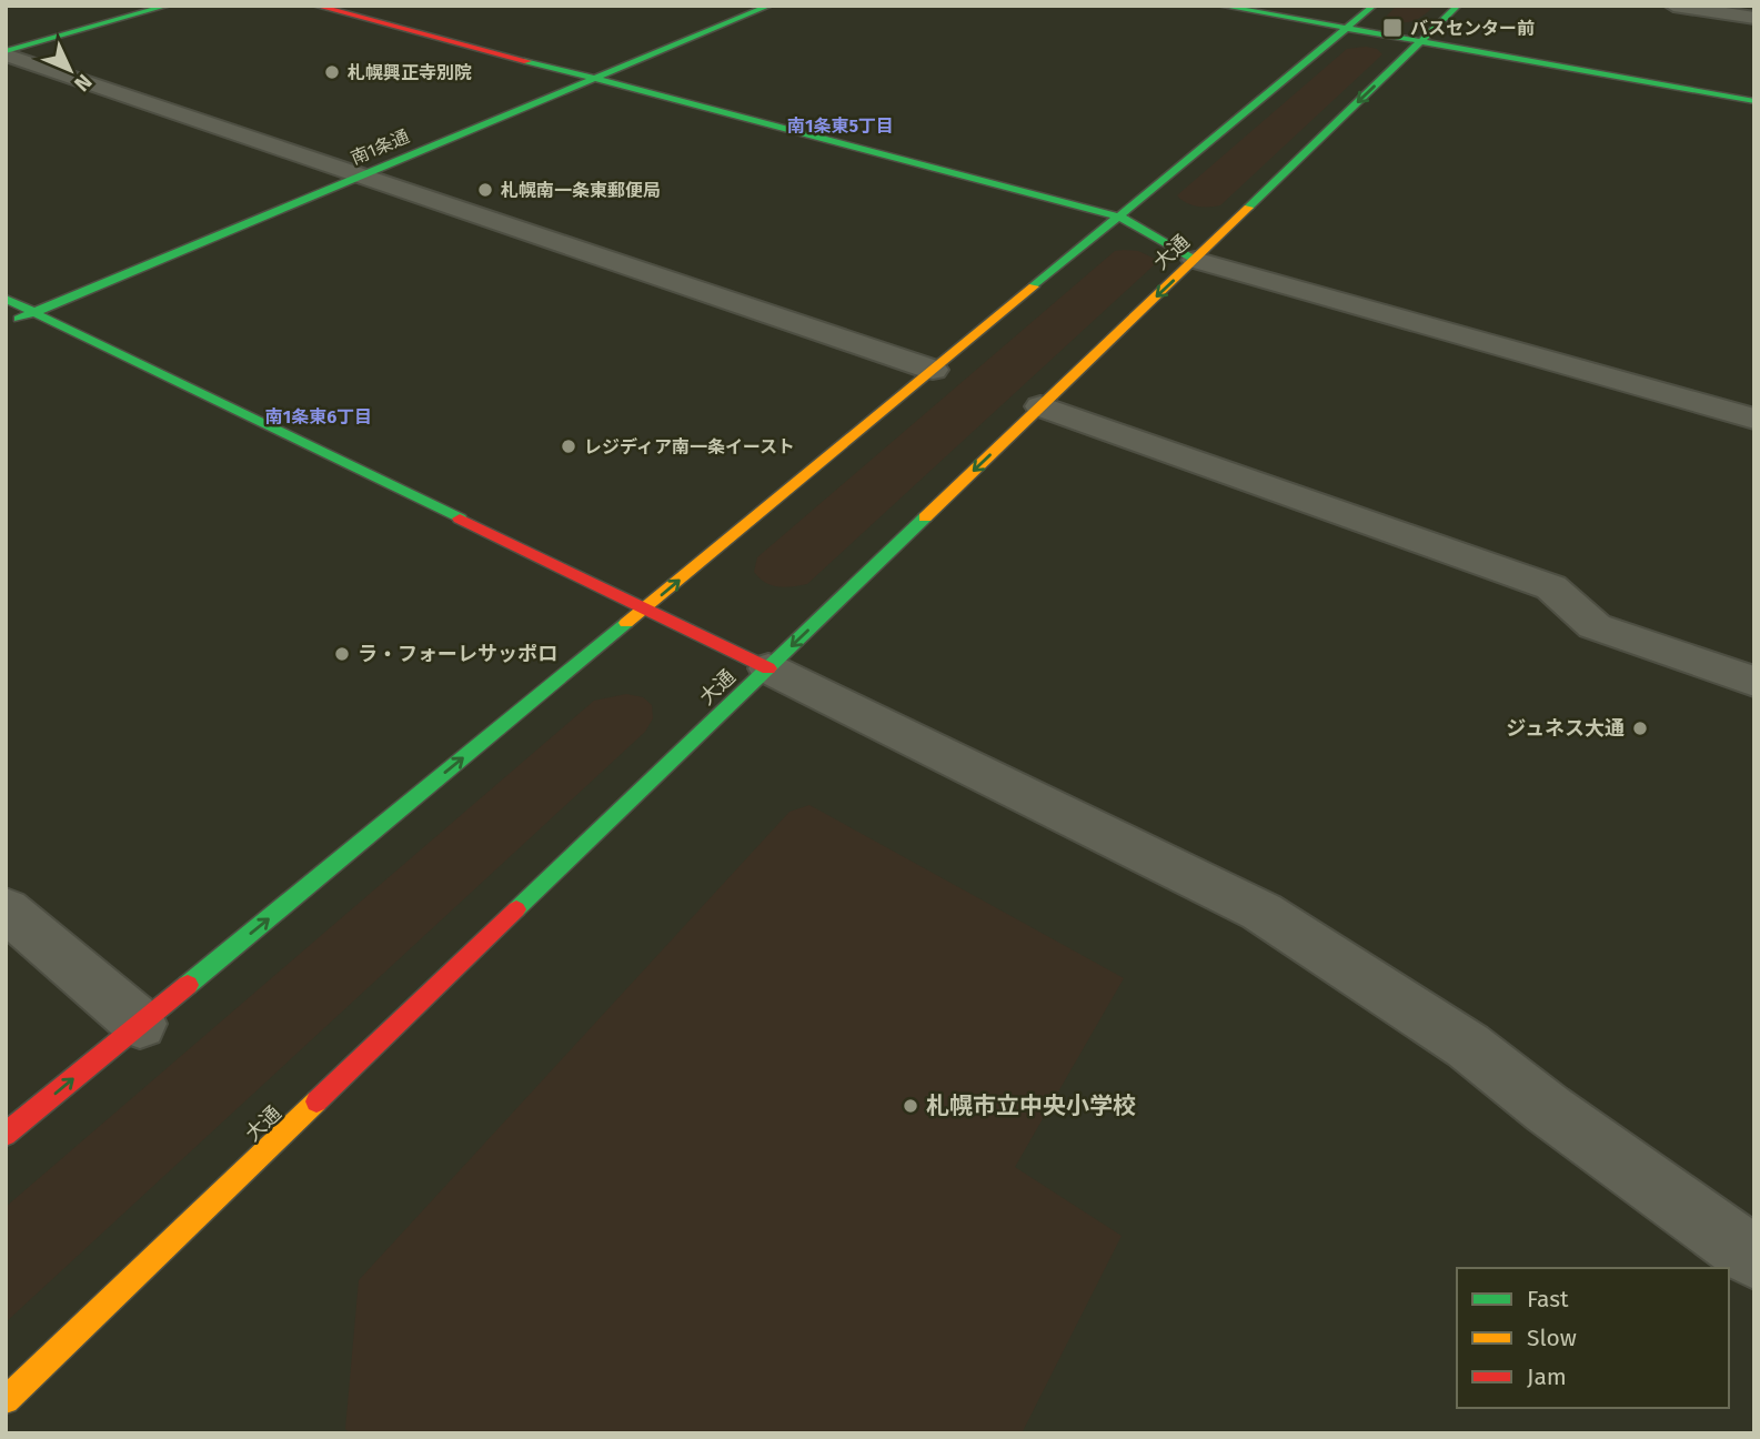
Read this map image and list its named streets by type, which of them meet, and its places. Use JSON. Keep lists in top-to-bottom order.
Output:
{
  "streets": {
    "street": ["南1条通", "大通"]
  },
  "districts": ["南1条東5丁目", "南1条東6丁目"],
  "places": {
    "transit": ["バスセンター前"],
    "other": [
      "札幌興正寺別院",
      "札幌南一条東郵便局",
      "レジディア南一条イースト",
      "ラ・フォーレサッポロ",
      "ジュネス大通",
      "札幌市立中央小学校"
    ]
  },
  "legend": ["Fast", "Slow", "Jam"],
  "north": "bottom right"
}
